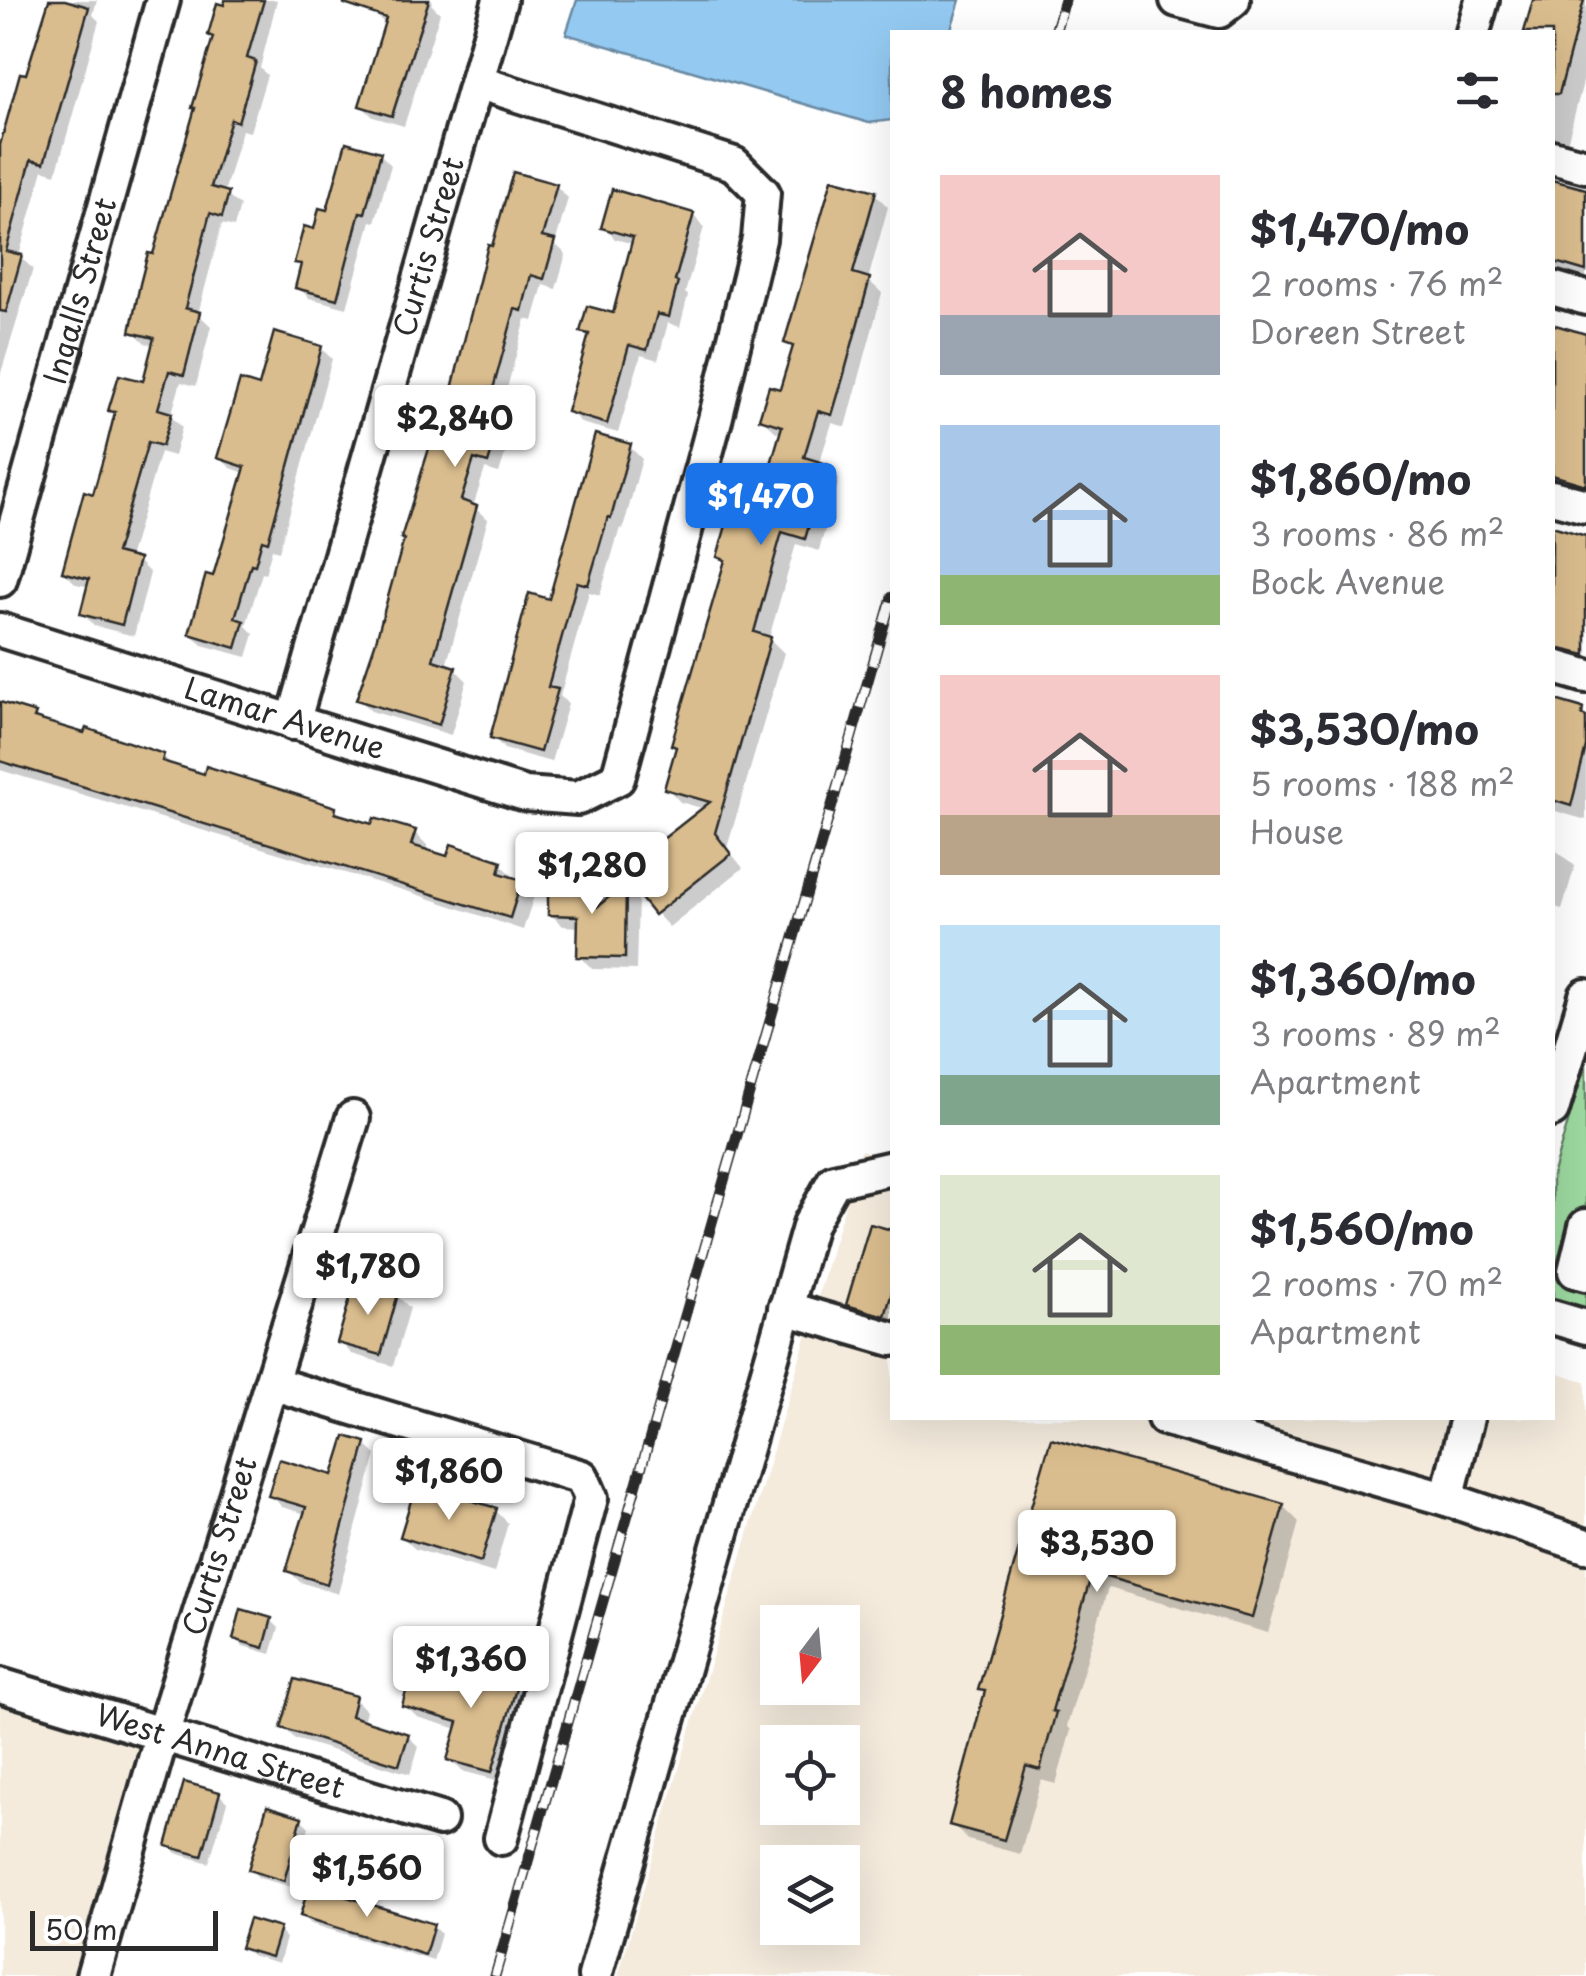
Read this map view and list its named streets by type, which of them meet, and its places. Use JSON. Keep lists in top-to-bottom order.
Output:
{
  "streets": {
    "street": [
      "Curtis Street",
      "Ingalls Street",
      "Lamar Avenue",
      "West Anna Street"
    ]
  },
  "crossings": [
    ["Curtis Street", "Lamar Avenue"],
    ["Curtis Street", "West Anna Street"]
  ],
  "scale_bar": "50 m",
  "north": "bottom",
  "page": {
    "heading": "8 homes",
    "list": [
      {
        "name": "$1,470/mo",
        "note": "2 rooms · 76 m² · Doreen Street"
      },
      {
        "name": "$1,860/mo",
        "note": "3 rooms · 86 m² · Bock Avenue"
      },
      {
        "name": "$3,530/mo",
        "note": "5 rooms · 188 m² · House"
      },
      {
        "name": "$1,360/mo",
        "note": "3 rooms · 89 m² · Apartment"
      },
      {
        "name": "$1,560/mo",
        "note": "2 rooms · 70 m² · Apartment"
      }
    ],
    "price": [
      "$2,840",
      "$1,470",
      "$1,280",
      "$1,780",
      "$1,860",
      "$3,530",
      "$1,360",
      "$1,560"
    ],
    "scale": "50 m"
  }
}
